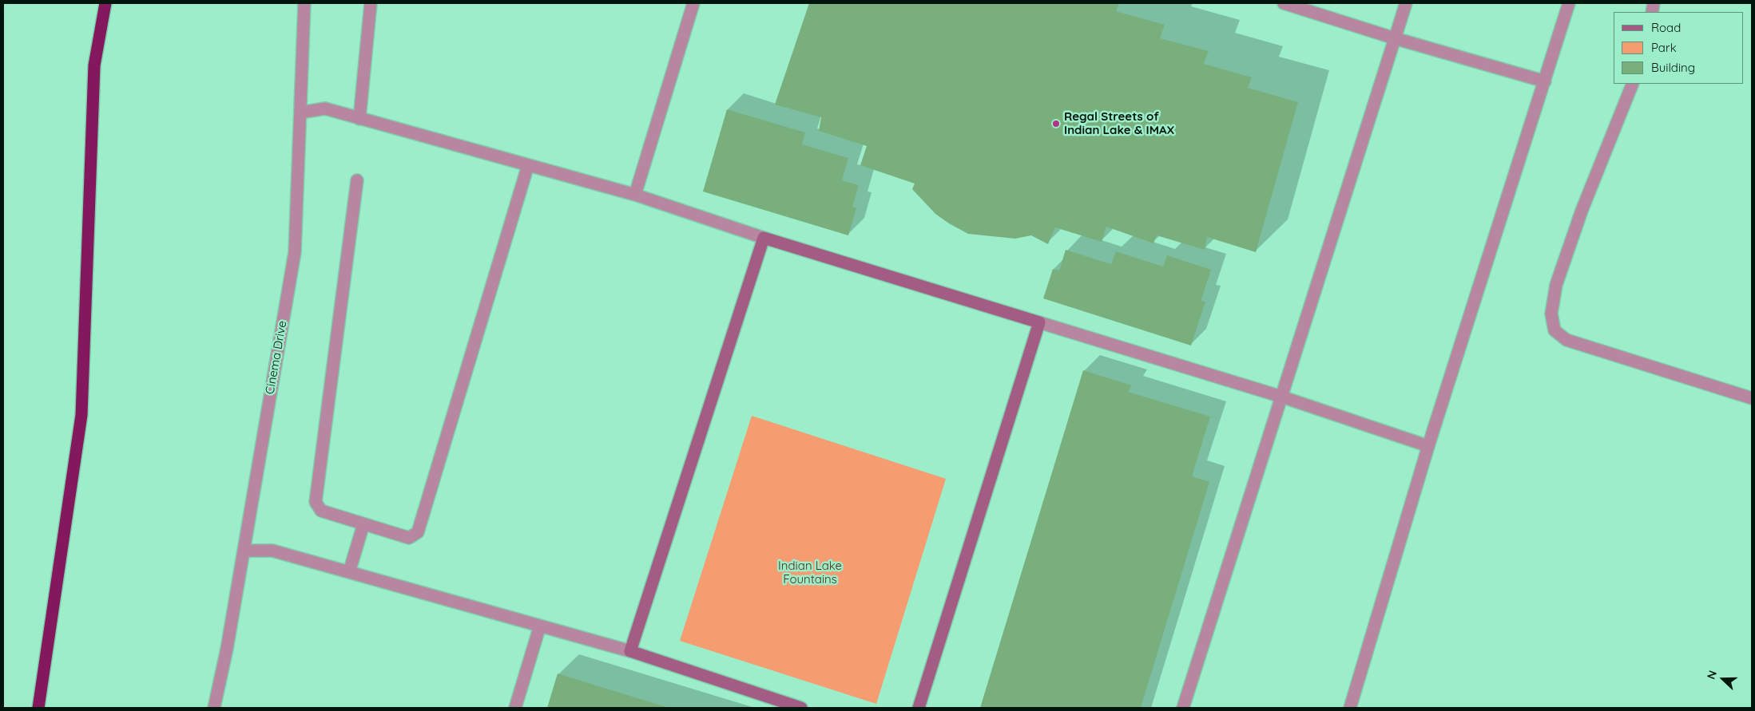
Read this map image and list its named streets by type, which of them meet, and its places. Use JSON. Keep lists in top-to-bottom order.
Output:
{
  "streets": {
    "street": ["Cinema Drive"]
  },
  "parks": ["Indian Lake Fountains"],
  "places": ["Regal Streets of Indian Lake & IMAX"],
  "legend": ["Road", "Park", "Building"],
  "north": "left"
}
